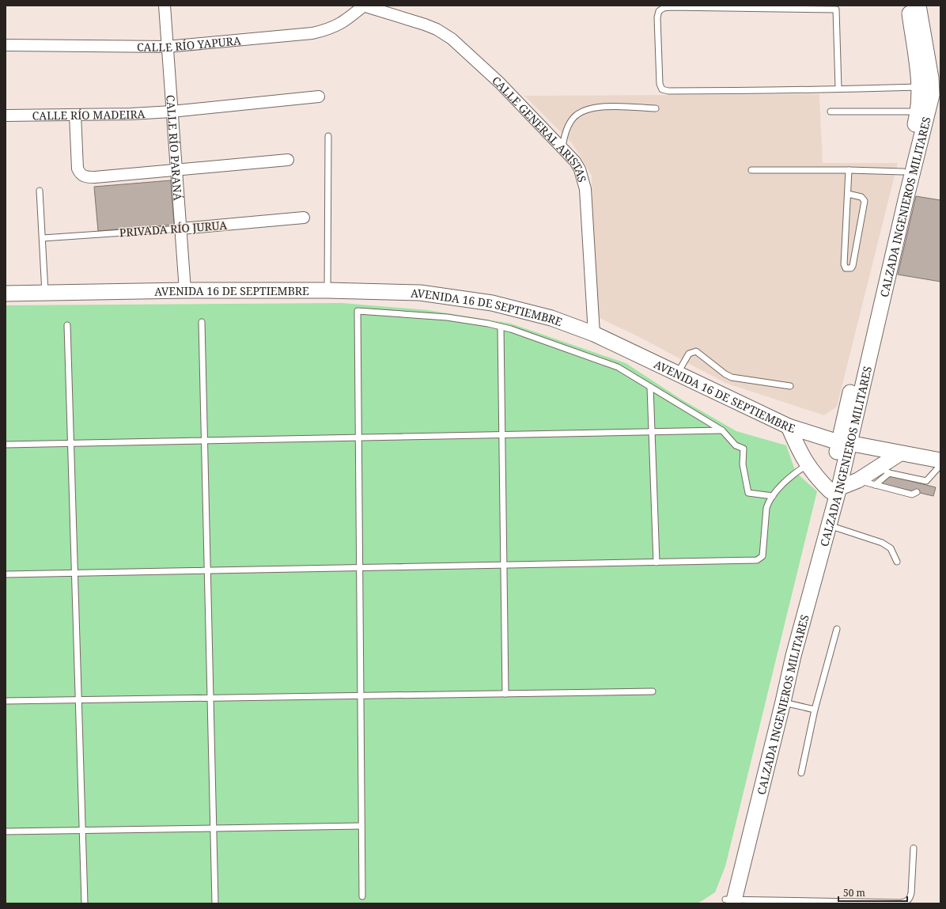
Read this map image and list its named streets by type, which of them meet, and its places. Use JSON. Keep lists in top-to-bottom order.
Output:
{
  "streets": {
    "main road": ["CALZADA INGENIEROS MILITARES", "AVENIDA 16 DE SEPTIEMBRE"],
    "street": [
      "CALLE RÍO YAPURA",
      "CALLE RÍO MADEIRA",
      "CALLE GENERAL ARISTAS",
      "CALLE RÍO PARANÁ",
      "PRIVADA RÍO JURUA"
    ]
  },
  "crossings": [
    ["CALLE RÍO YAPURA", "CALLE GENERAL ARISTAS"],
    ["CALLE RÍO YAPURA", "CALLE RÍO PARANÁ"],
    ["CALLE RÍO MADEIRA", "CALLE RÍO PARANÁ"],
    ["CALLE GENERAL ARISTAS", "AVENIDA 16 DE SEPTIEMBRE"],
    ["CALLE RÍO PARANÁ", "PRIVADA RÍO JURUA"],
    ["CALLE RÍO PARANÁ", "AVENIDA 16 DE SEPTIEMBRE"],
    ["CALZADA INGENIEROS MILITARES", "AVENIDA 16 DE SEPTIEMBRE"]
  ],
  "scale_bar": "50 m"
}
